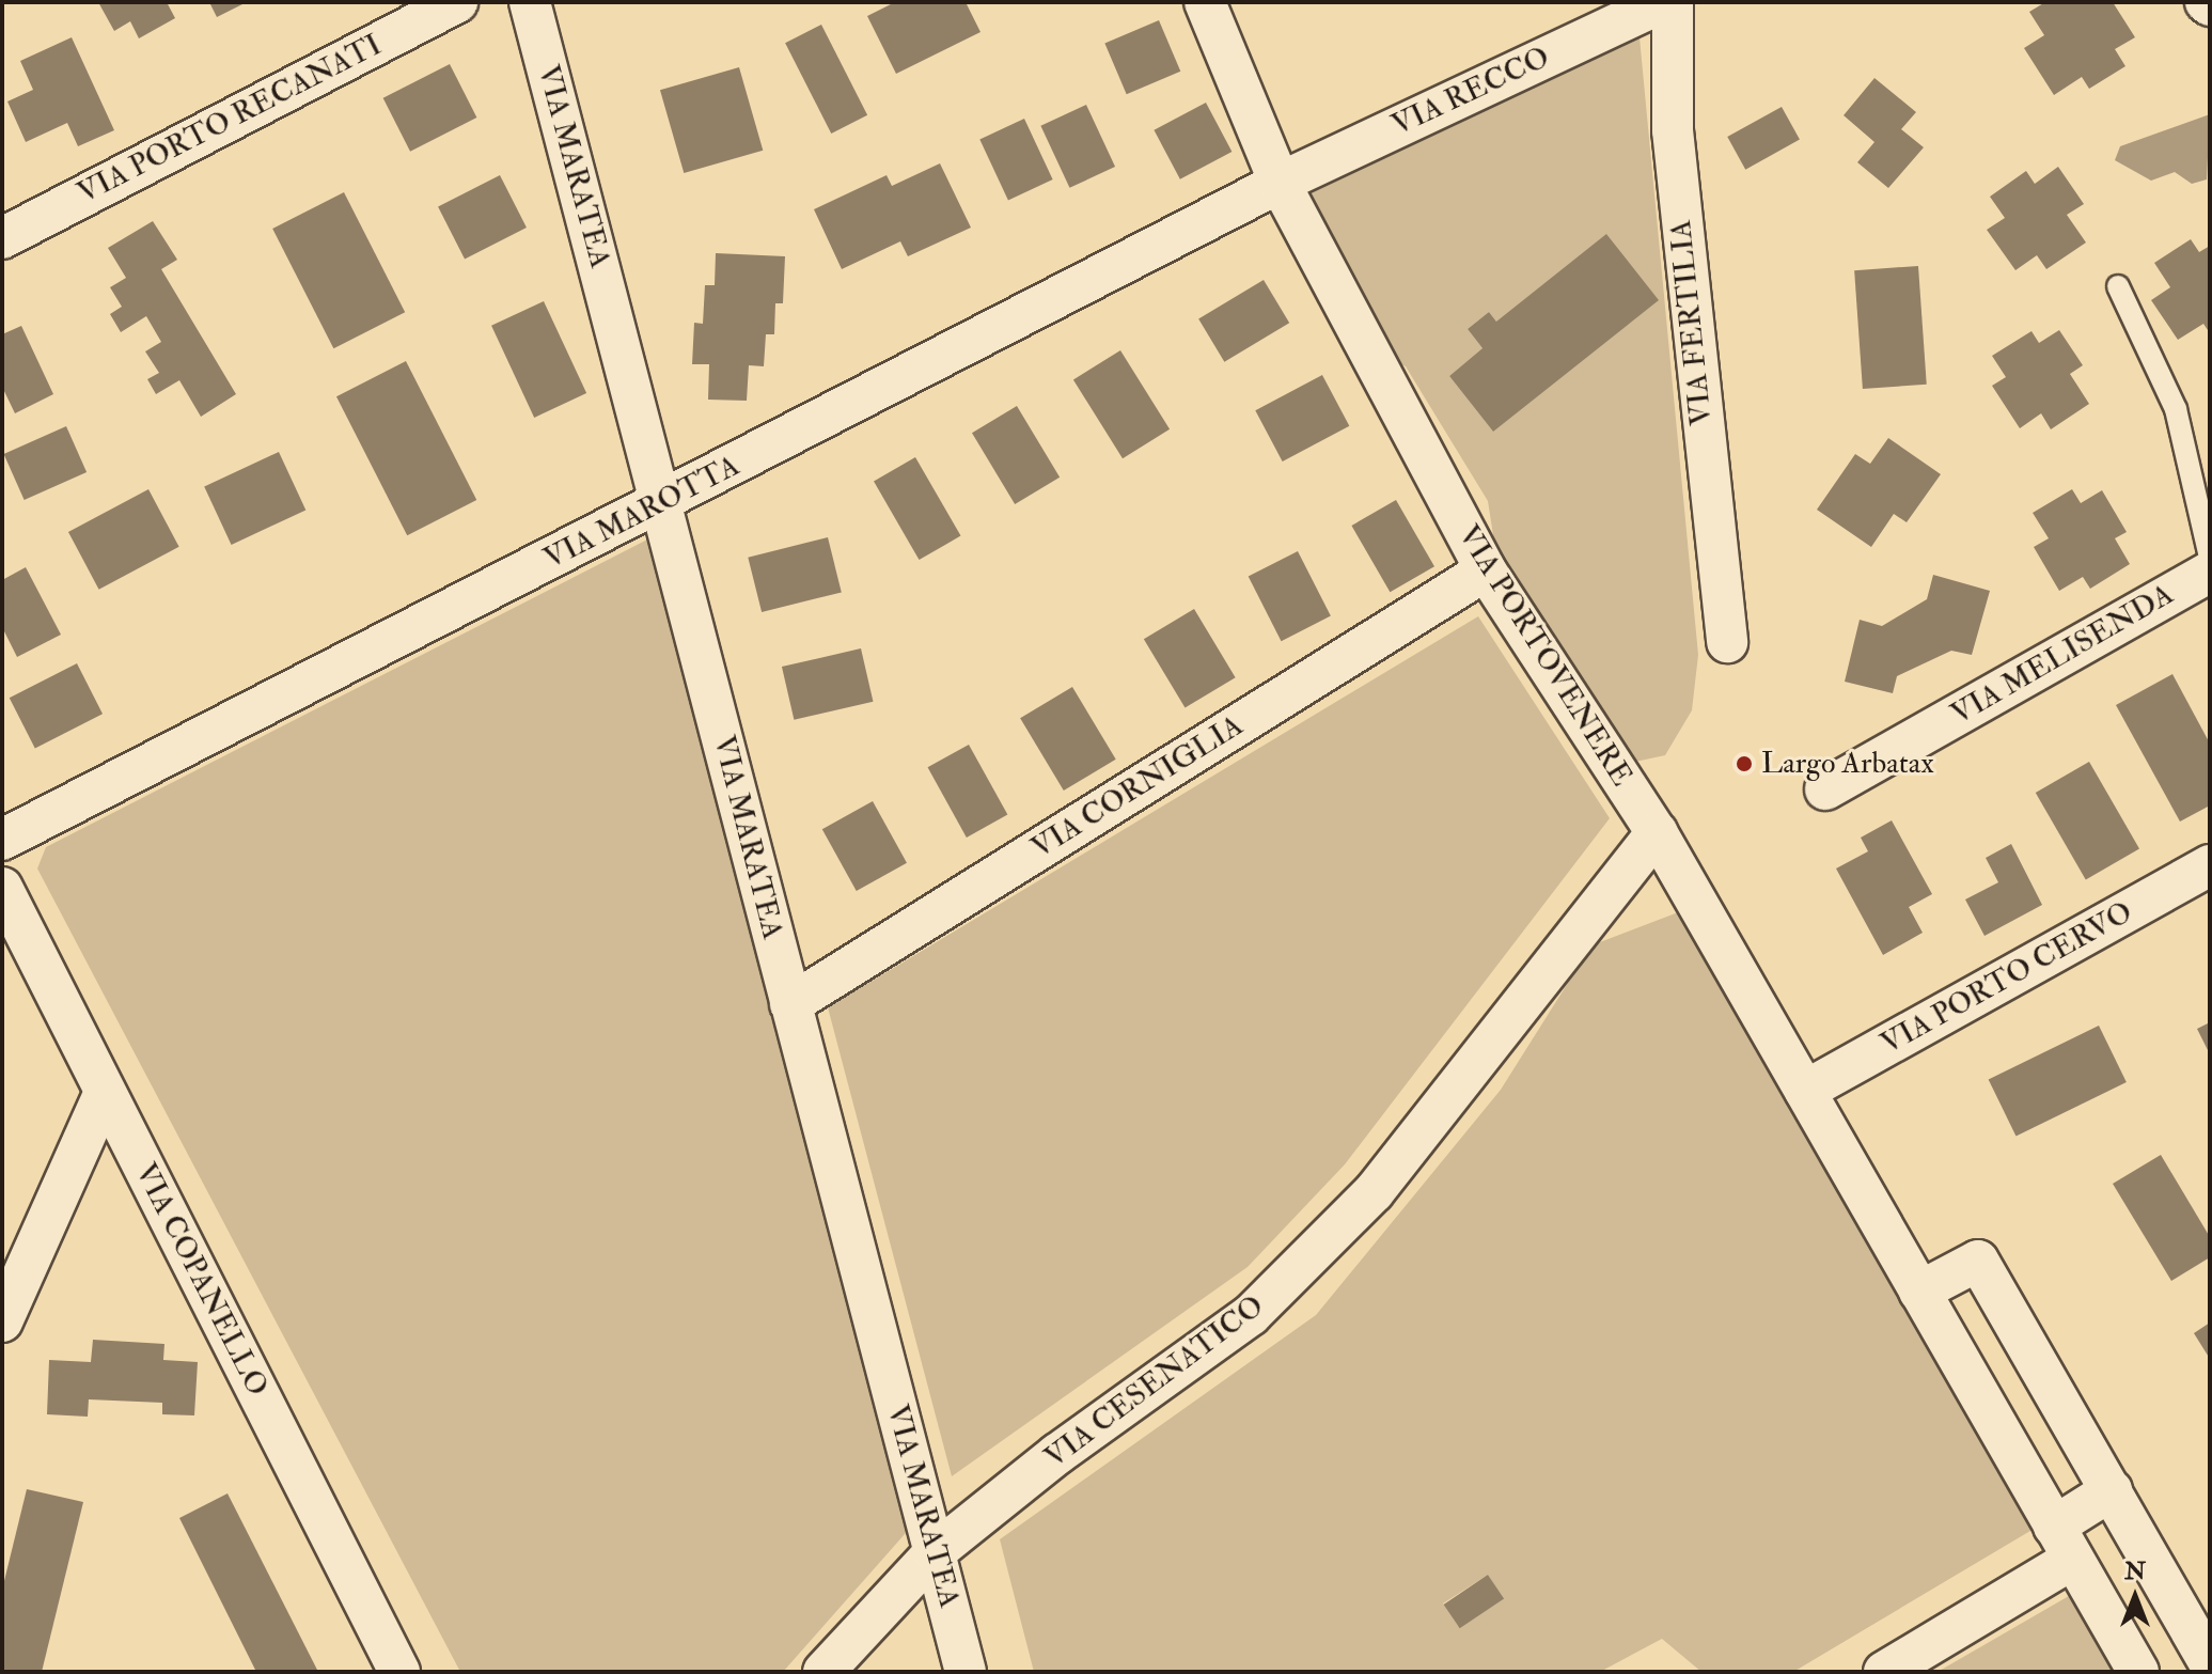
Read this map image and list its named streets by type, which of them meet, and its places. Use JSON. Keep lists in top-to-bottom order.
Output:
{
  "streets": {
    "street": [
      "VIA RECCO",
      "VIA PORTO RECANATI",
      "VIA MARATEA",
      "VIA FERTILIA",
      "VIA MAROTTA",
      "VIA MELISENDA",
      "VIA PORTOVENERE",
      "VIA CORNIGLIA",
      "VIA PORTO CERVO",
      "VIA COPANELLO",
      "VIA CESENATICO"
    ]
  },
  "crossings": [
    ["VIA RECCO", "VIA MAROTTA"],
    ["VIA RECCO", "VIA PORTOVENERE"],
    ["VIA MARATEA", "VIA MAROTTA"],
    ["VIA MARATEA", "VIA CORNIGLIA"],
    ["VIA MARATEA", "VIA CESENATICO"],
    ["VIA MAROTTA", "VIA PORTOVENERE"],
    ["VIA PORTOVENERE", "VIA CORNIGLIA"],
    ["VIA PORTOVENERE", "VIA PORTO CERVO"],
    ["VIA PORTOVENERE", "VIA CESENATICO"]
  ],
  "places": ["Largo Arbatax"],
  "north": "top"
}
